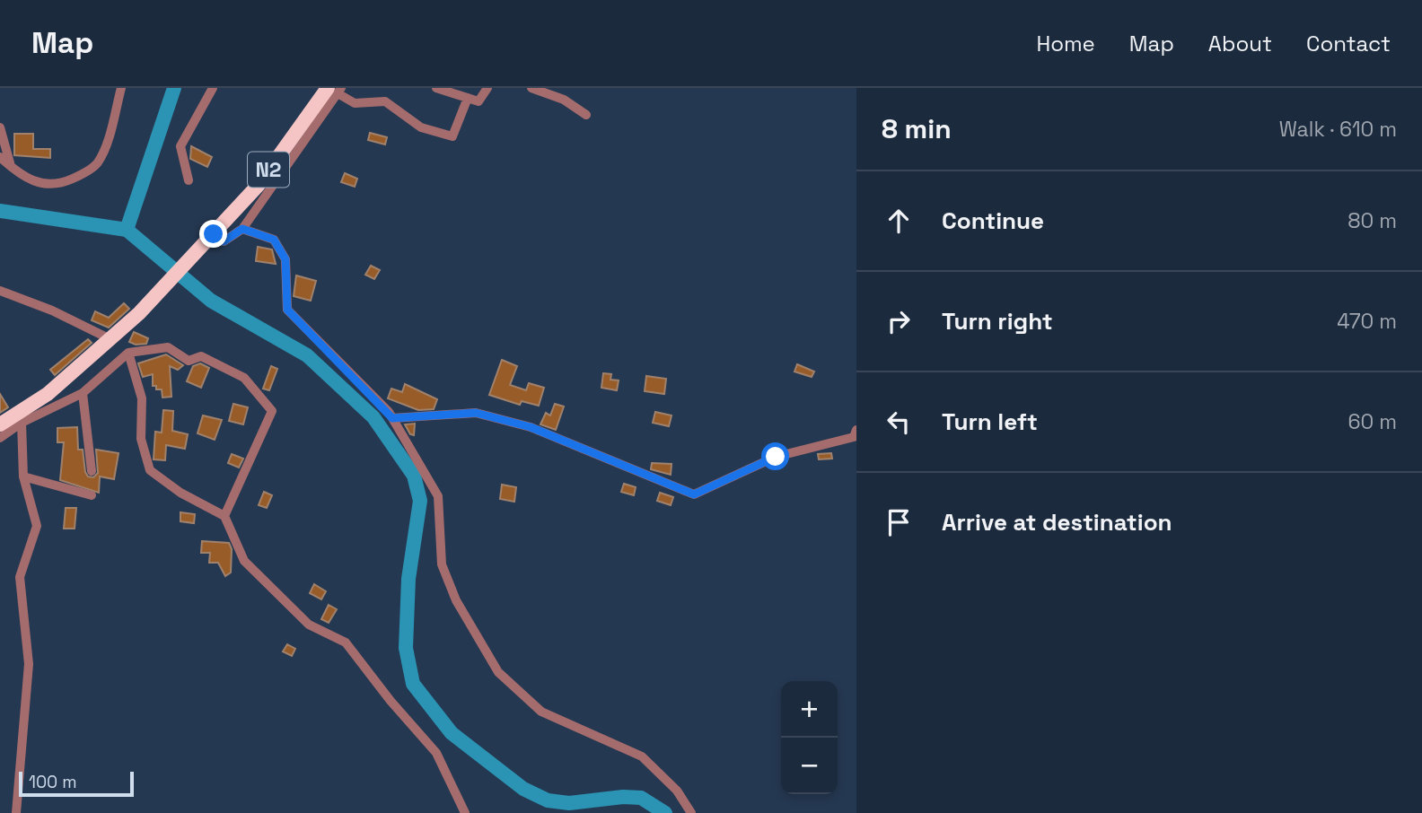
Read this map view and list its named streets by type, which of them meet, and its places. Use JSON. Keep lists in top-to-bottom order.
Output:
{
  "streets": {
    "highway": ["N2"]
  },
  "scale_bar": "100 m",
  "page": {
    "header": "Map",
    "nav": [
      "Home",
      "Map",
      "About",
      "Contact"
    ],
    "heading": ["8 min", "Walk · 610 m"],
    "list": [
      ["Continue", "80 m"],
      ["Turn right", "470 m"],
      ["Turn left", "60 m"],
      "Arrive at destination"
    ],
    "map_buttons": ["+", "−"],
    "scale": "100 m"
  }
}
